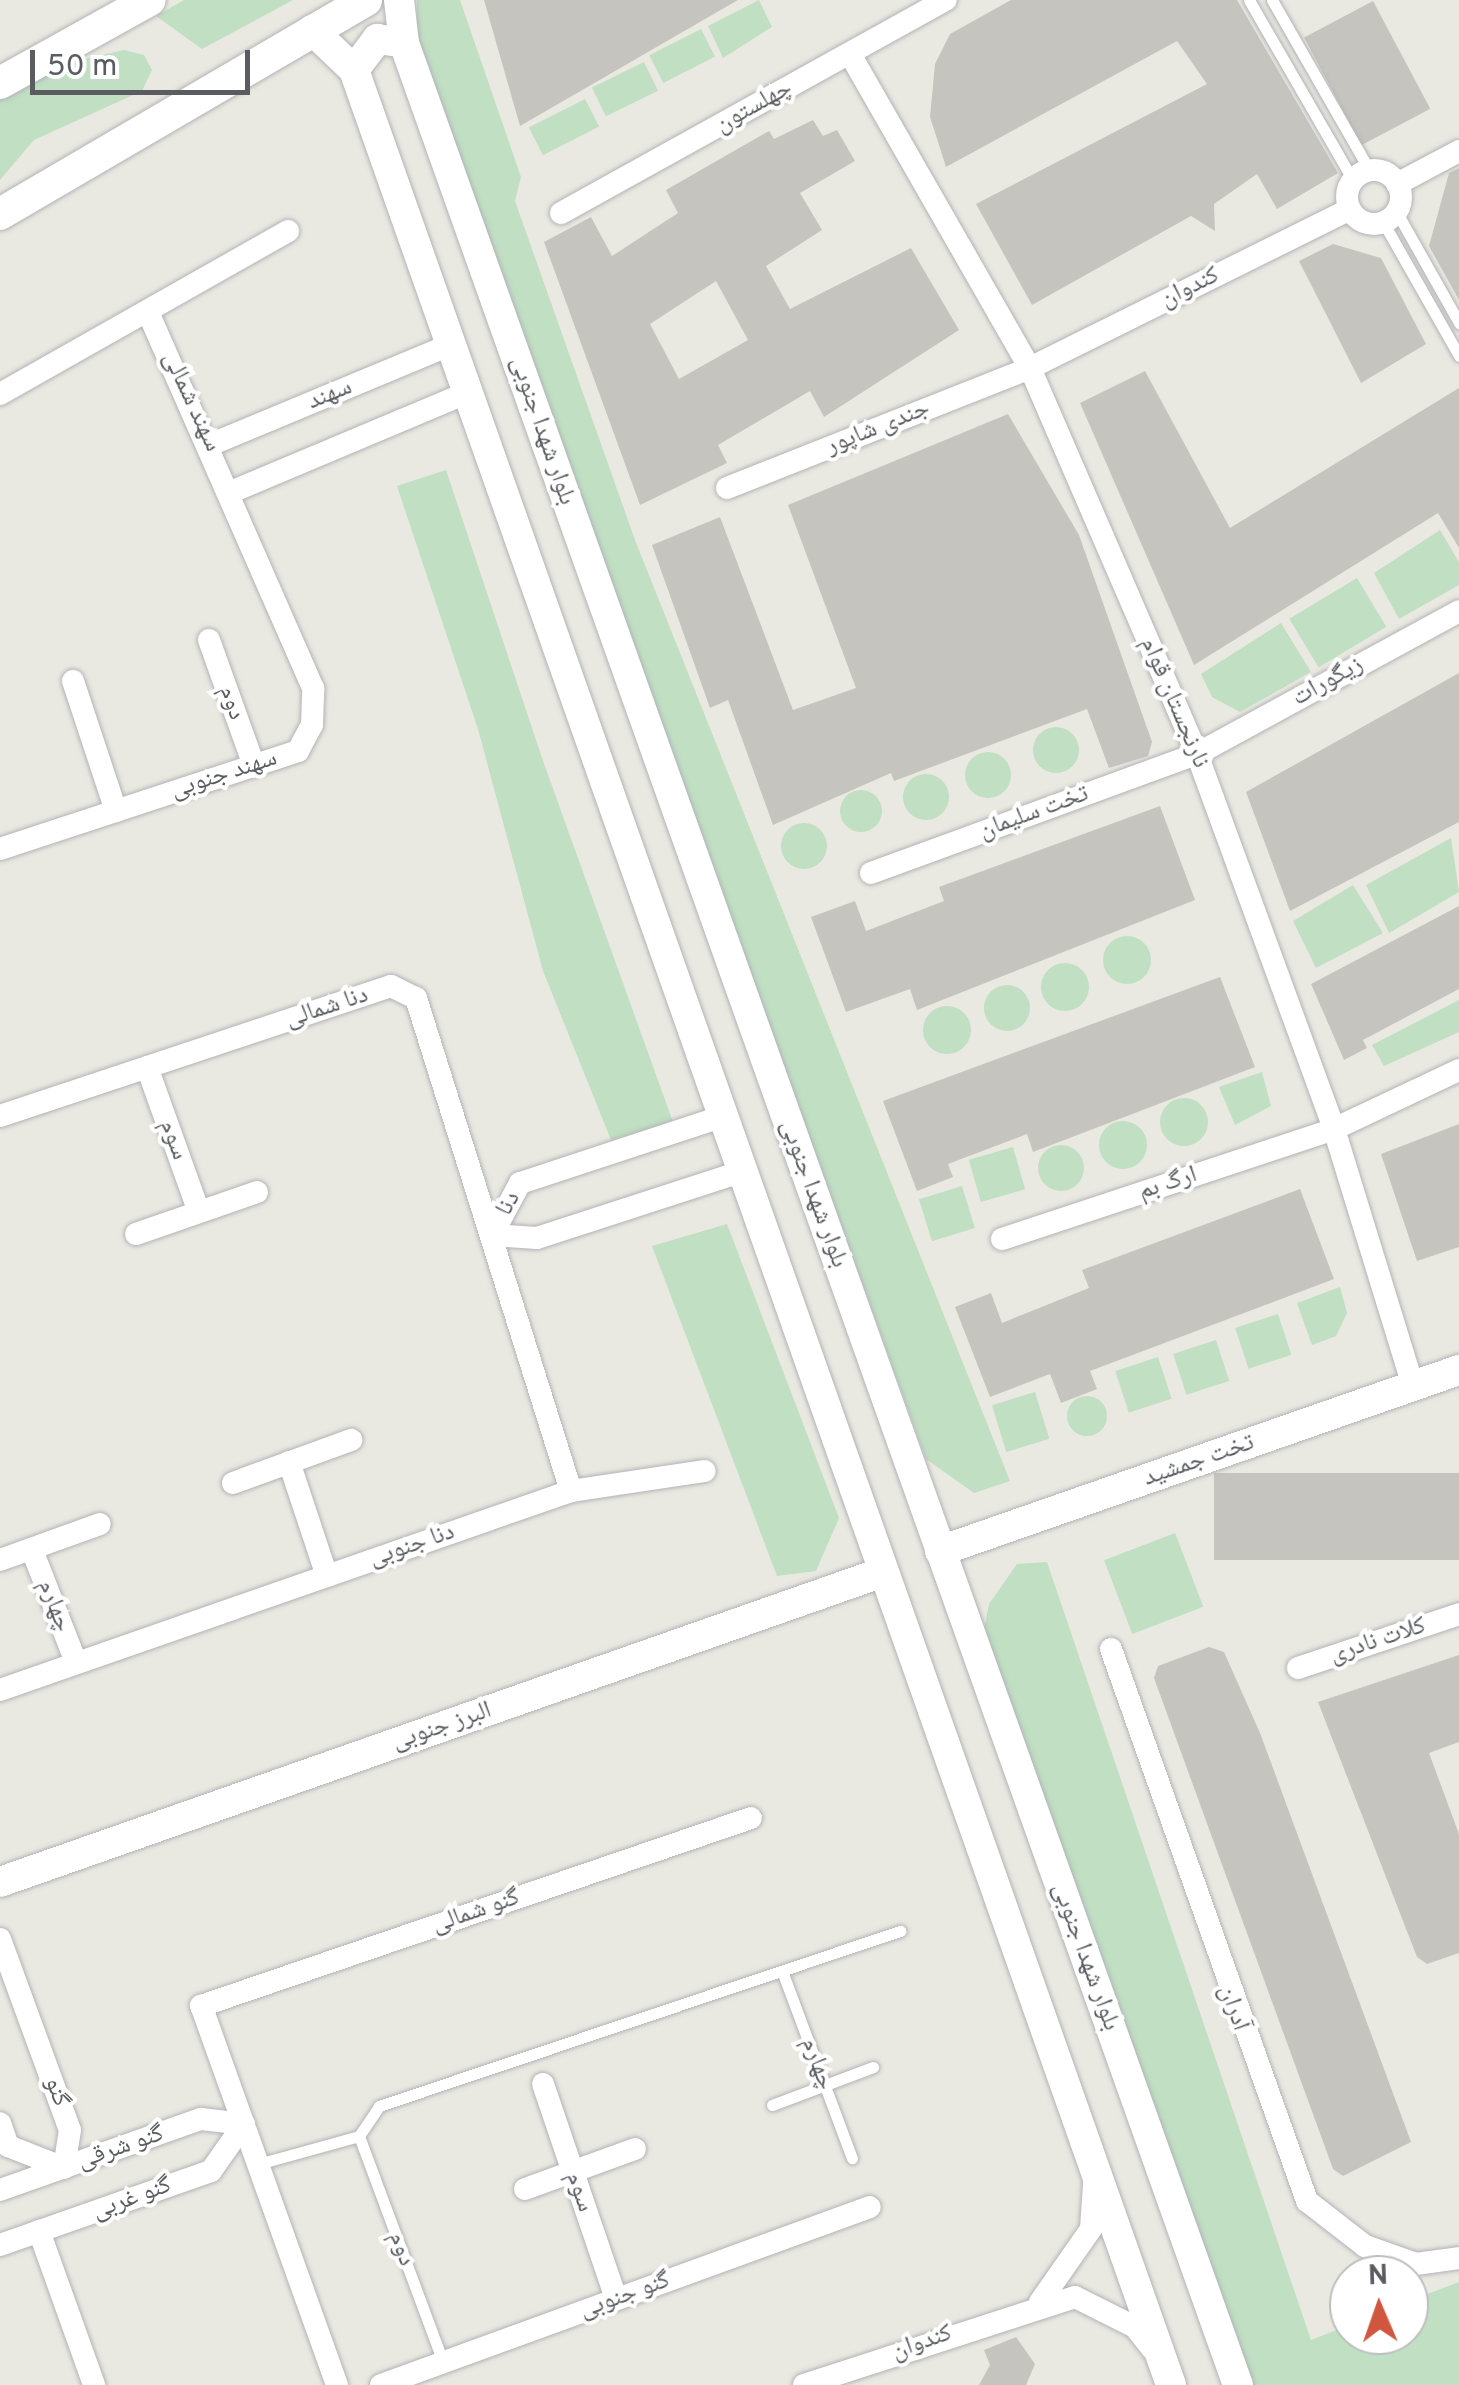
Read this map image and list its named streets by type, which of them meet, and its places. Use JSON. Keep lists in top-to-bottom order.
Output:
{
  "streets": {
    "street": [
      "چهلستون",
      "کندوان",
      "سهند",
      "سهند شمالی",
      "جندی شاپور",
      "بلوار شهدا جنوبی",
      "زیگورات",
      "دوم",
      "نارنجستان قوام",
      "سهند جنوبی",
      "تخت سلیمان",
      "دنا شمالی",
      "سوم",
      "ارگ بم",
      "دنا",
      "تخت جمشید",
      "دنا جنوبی",
      "چهارم",
      "کلات نادری",
      "البرز جنوبی",
      "گنو شمالی",
      "آدران",
      "گنو",
      "گنو شرقی",
      "گنو غربی",
      "گنو جنوبی"
    ]
  },
  "crossings": [
    ["چهلستون", "نارنجستان قوام"],
    ["کندوان", "جندی شاپور"],
    ["کندوان", "نارنجستان قوام"],
    ["سهند", "سهند شمالی"],
    ["سهند", "سهند جنوبی"],
    ["سهند شمالی", "سهند جنوبی"],
    ["جندی شاپور", "نارنجستان قوام"],
    ["بلوار شهدا جنوبی", "تخت جمشید"],
    ["زیگورات", "نارنجستان قوام"],
    ["زیگورات", "تخت سلیمان"],
    ["دوم", "سهند جنوبی"],
    ["دوم", "گنو جنوبی"],
    ["نارنجستان قوام", "تخت سلیمان"],
    ["نارنجستان قوام", "ارگ بم"],
    ["نارنجستان قوام", "تخت جمشید"],
    ["دنا شمالی", "سوم"],
    ["دنا شمالی", "دنا"],
    ["سوم", "گنو جنوبی"],
    ["دنا جنوبی", "چهارم"],
    ["گنو شمالی", "گنو شرقی"],
    ["گنو شمالی", "گنو غربی"],
    ["گنو", "گنو شرقی"],
    ["گنو شرقی", "گنو غربی"]
  ],
  "scale_bar": "50 m",
  "north": "top"
}
